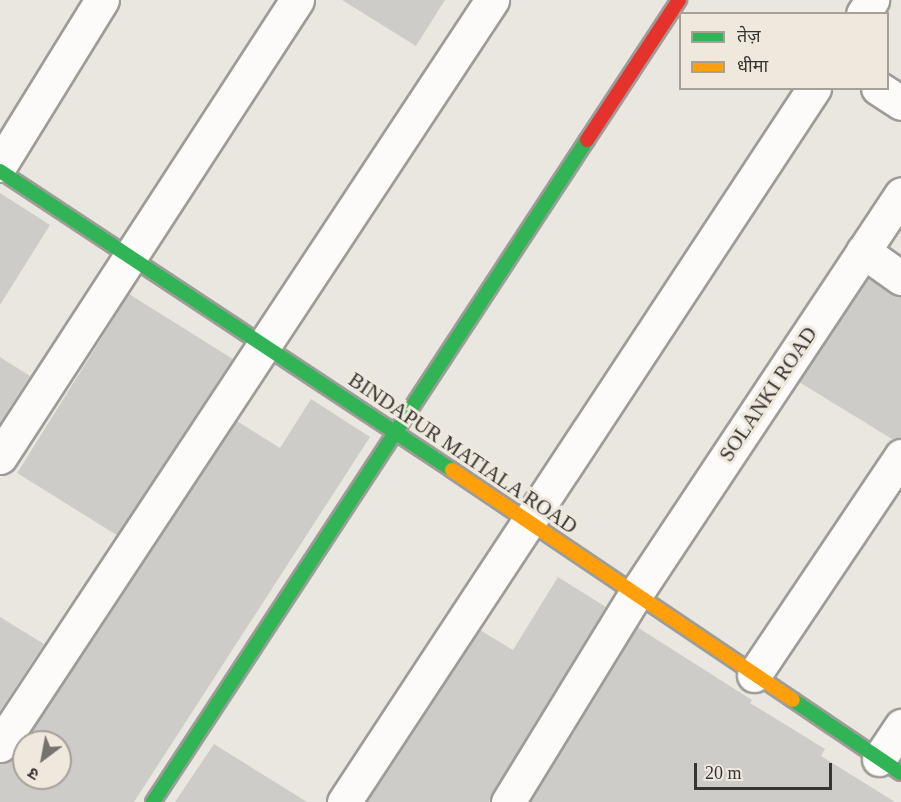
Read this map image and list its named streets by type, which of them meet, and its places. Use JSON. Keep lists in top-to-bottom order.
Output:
{
  "streets": {
    "street": ["SOLANKI ROAD", "BINDAPUR MATIALA ROAD"]
  },
  "crossings": [
    ["SOLANKI ROAD", "BINDAPUR MATIALA ROAD"]
  ],
  "legend": ["तेज़", "धीमा"],
  "scale_bar": "20 m",
  "north": "bottom left"
}
